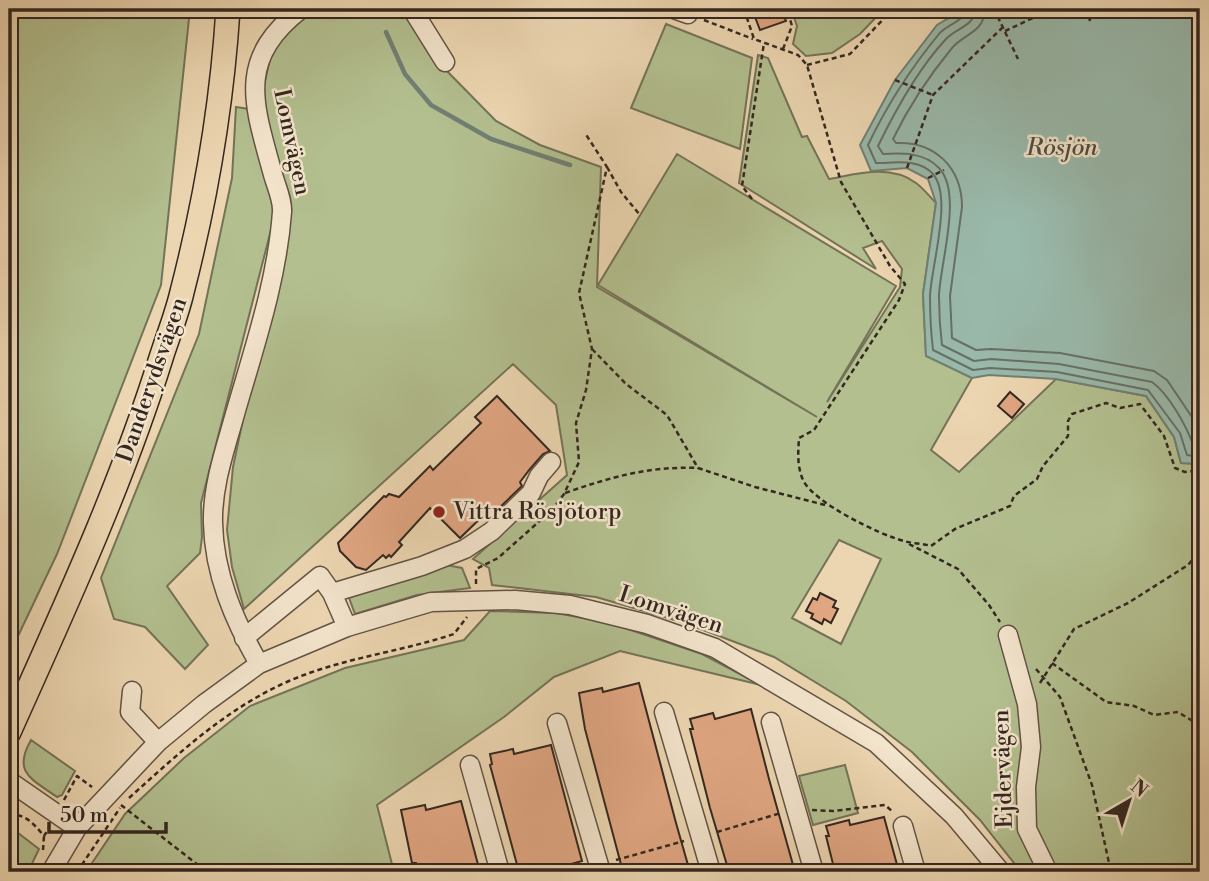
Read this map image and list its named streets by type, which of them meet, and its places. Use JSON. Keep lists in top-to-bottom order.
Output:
{
  "streets": {
    "main road": ["Danderydsvägen"],
    "street": ["Lomvägen", "Ejdervägen"]
  },
  "water": ["Rösjön"],
  "places": ["Vittra Rösjötorp"],
  "scale_bar": "50 m",
  "north": "top right"
}
